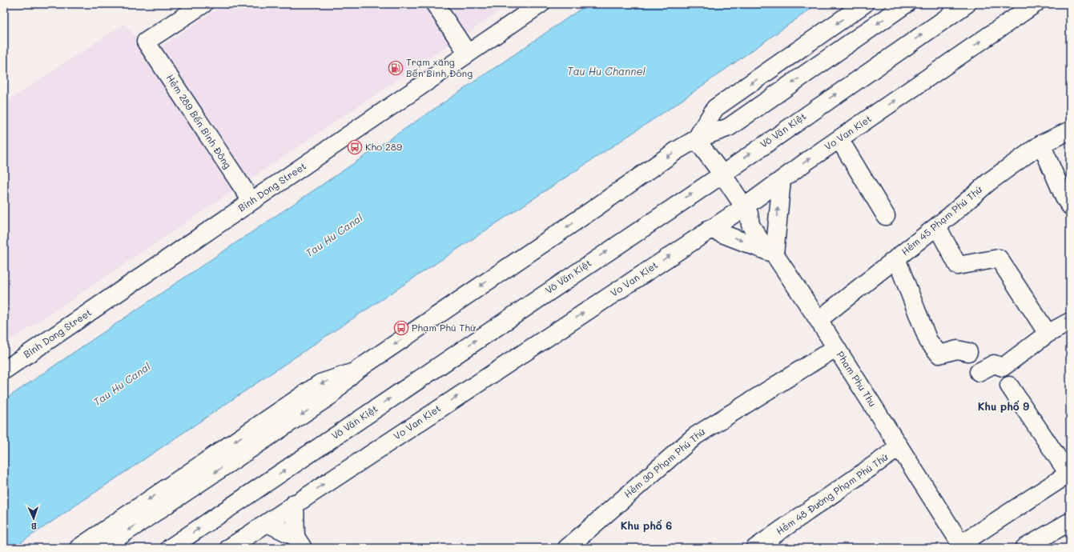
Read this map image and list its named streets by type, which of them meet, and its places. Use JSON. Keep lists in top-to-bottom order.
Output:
{
  "streets": {
    "main road": [
      "Hẻm 289 Bến Bình Đông",
      "Võ Văn Kiệt",
      "Vo Van Kiet",
      "Binh Dong Street",
      "Hẻm 45 Phạm Phú Thứ",
      "Pham Phu Thu",
      "Hẻm 30 Phạm Phú Thứ",
      "Hẻm 48 Đường Phạm Phú Thứ"
    ]
  },
  "crossings": [
    ["Hẻm 289 Bến Bình Đông", "Binh Dong Street"],
    ["Vo Van Kiet", "Pham Phu Thu"],
    ["Hẻm 45 Phạm Phú Thứ", "Pham Phu Thu"],
    ["Pham Phu Thu", "Hẻm 30 Phạm Phú Thứ"],
    ["Pham Phu Thu", "Hẻm 48 Đường Phạm Phú Thứ"]
  ],
  "districts": ["Khu phố 9", "Khu phố 6"],
  "water": ["Tau Hu Channel", "Tau Hu Canal"],
  "places": {
    "fuel station": ["Trạm xăng Bến Bình Đông"],
    "bus stop": ["Kho 289", "Phạm Phú Thứ"]
  },
  "north": "bottom"
}
